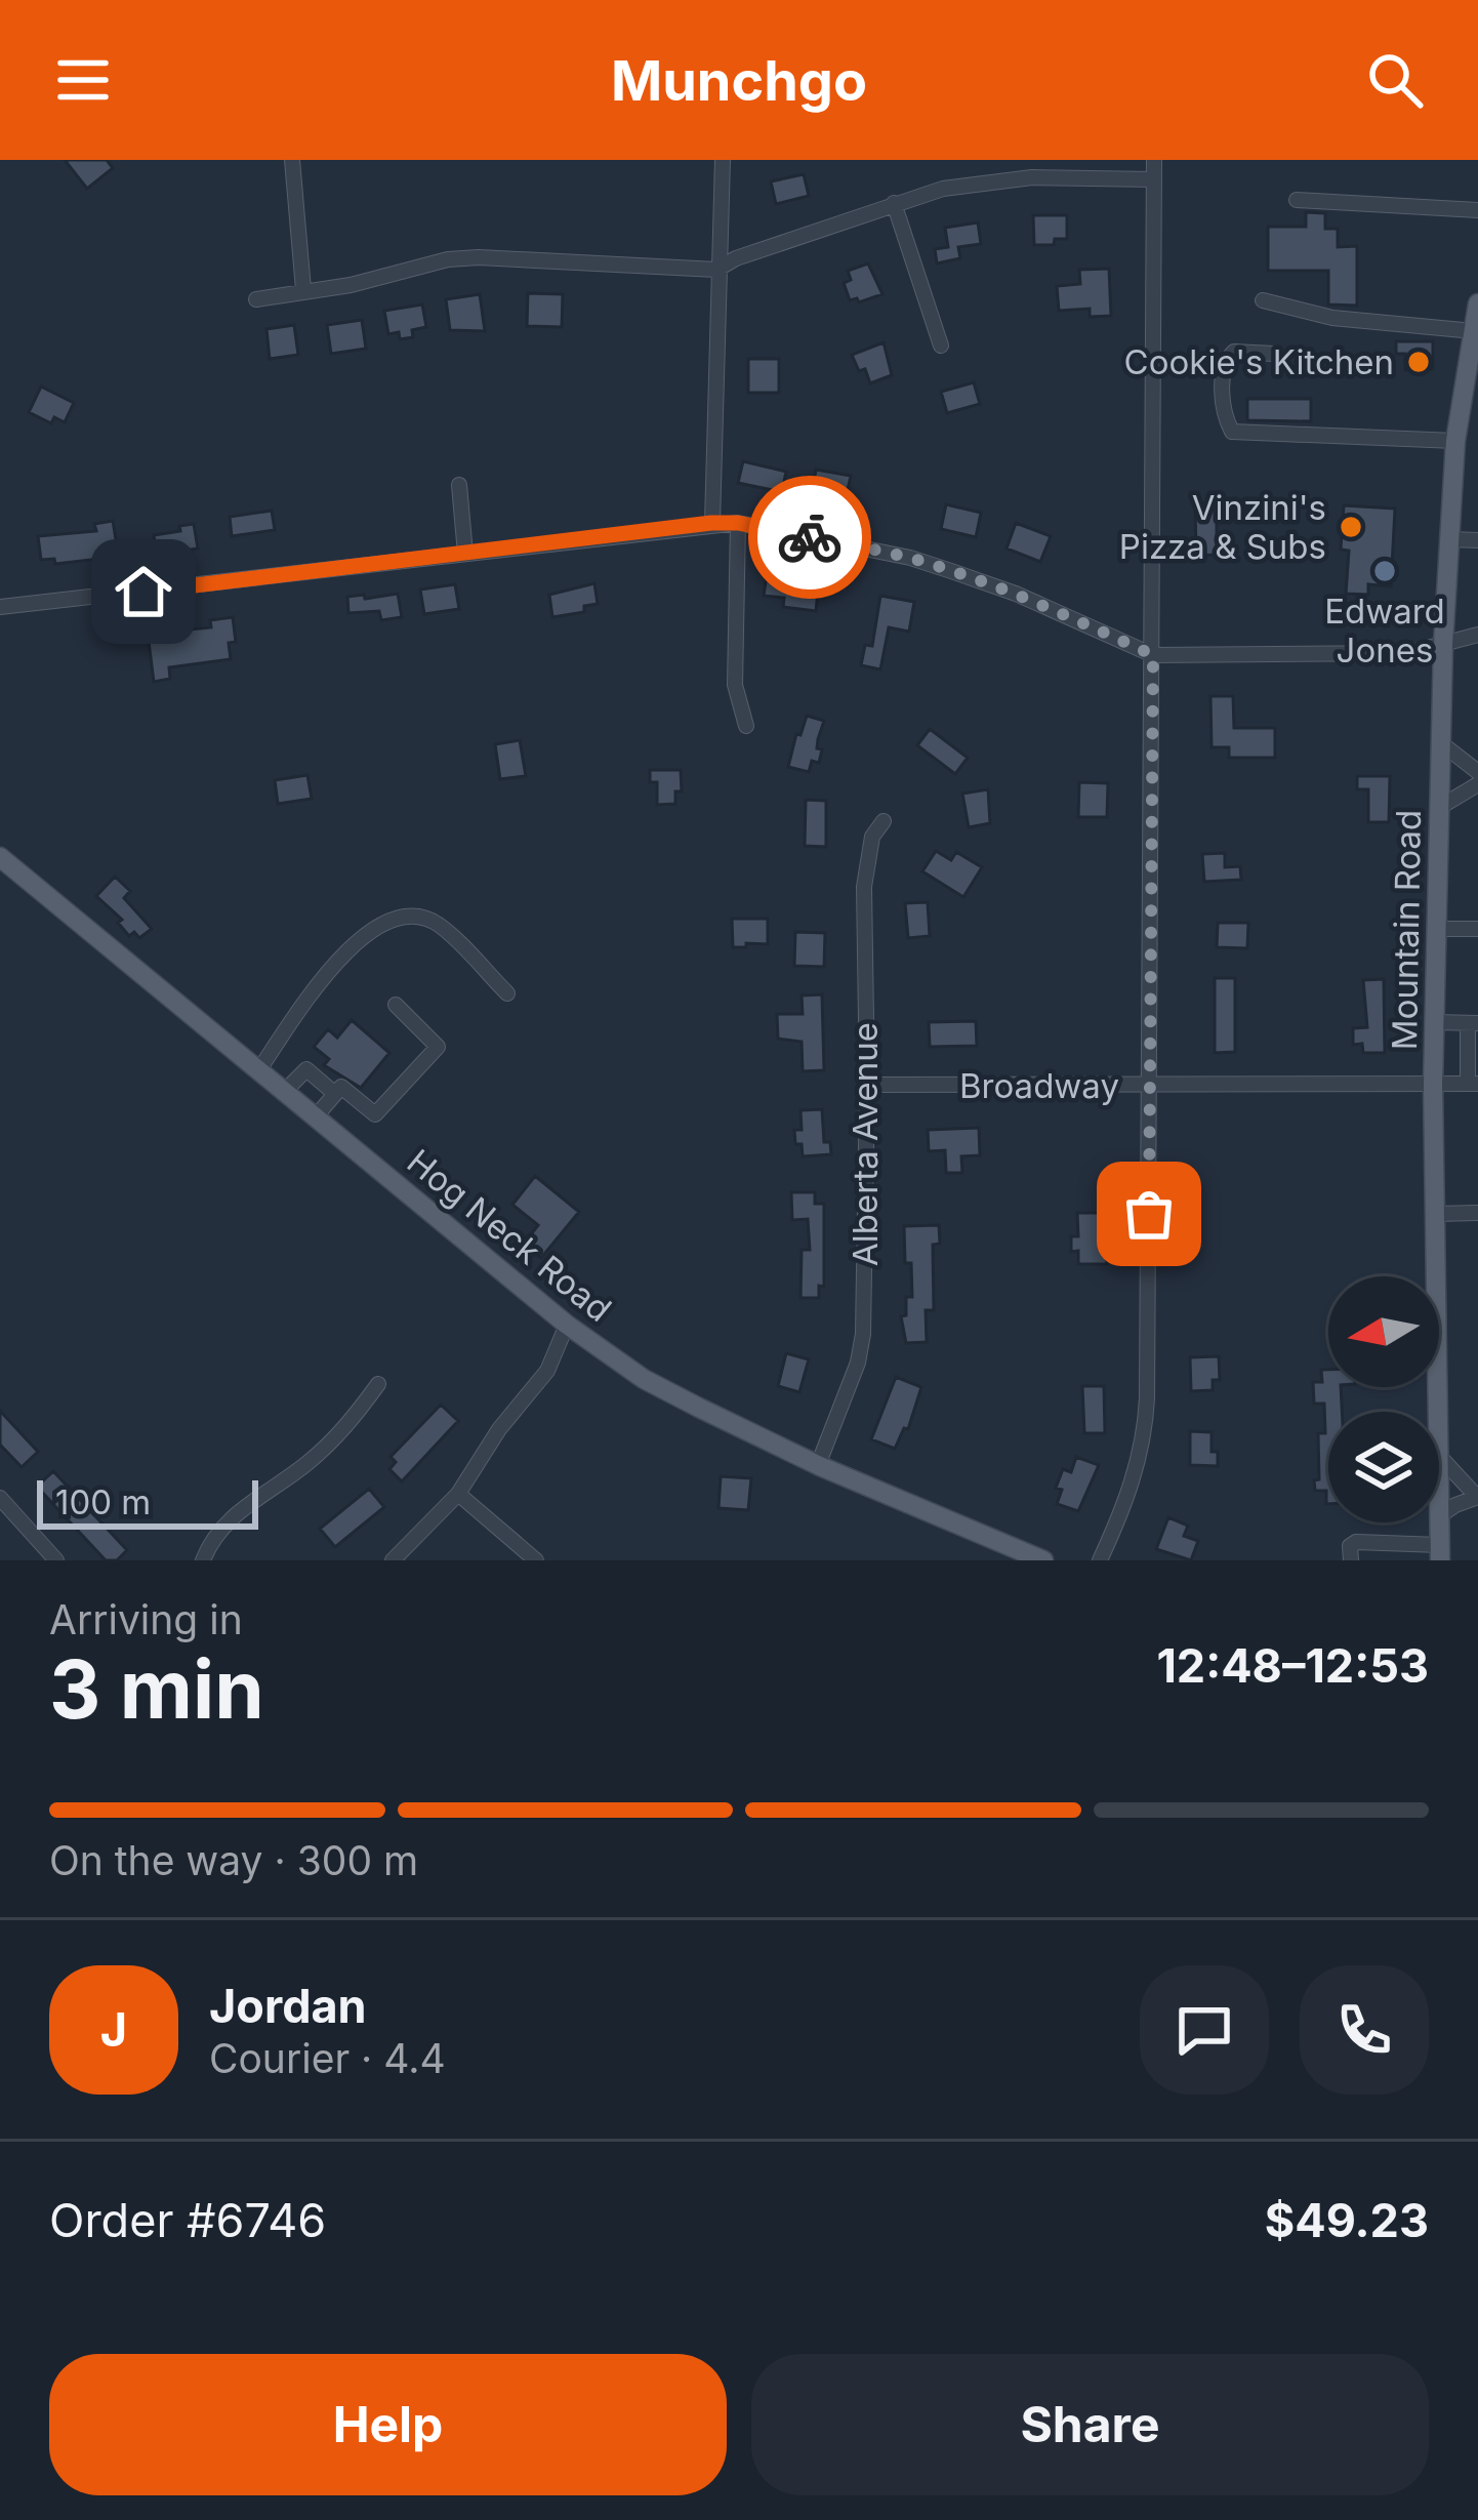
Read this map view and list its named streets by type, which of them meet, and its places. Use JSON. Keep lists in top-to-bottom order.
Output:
{
  "streets": {
    "main road": ["Mountain Road", "Hog Neck Road"],
    "street": ["Broadway", "Alberta Avenue"]
  },
  "crossings": [
    ["Mountain Road", "Broadway"],
    ["Broadway", "Alberta Avenue"],
    ["Alberta Avenue", "Hog Neck Road"]
  ],
  "places": ["Cookie's Kitchen", "Vinzini's Pizza & Subs", "Edward Jones"],
  "scale_bar": "100 m",
  "north": "left",
  "page": {
    "header": "Munchgo",
    "scale": "100 m",
    "heading": ["3 min", "Arriving in", "12:48–12:53"],
    "panel": [
      "Jordan",
      "Courier · 4.4",
      "Order #6746",
      "$49.23"
    ],
    "bar": "On the way · 300 m",
    "round": "J",
    "buttons": ["Help", "Share"]
  }
}
